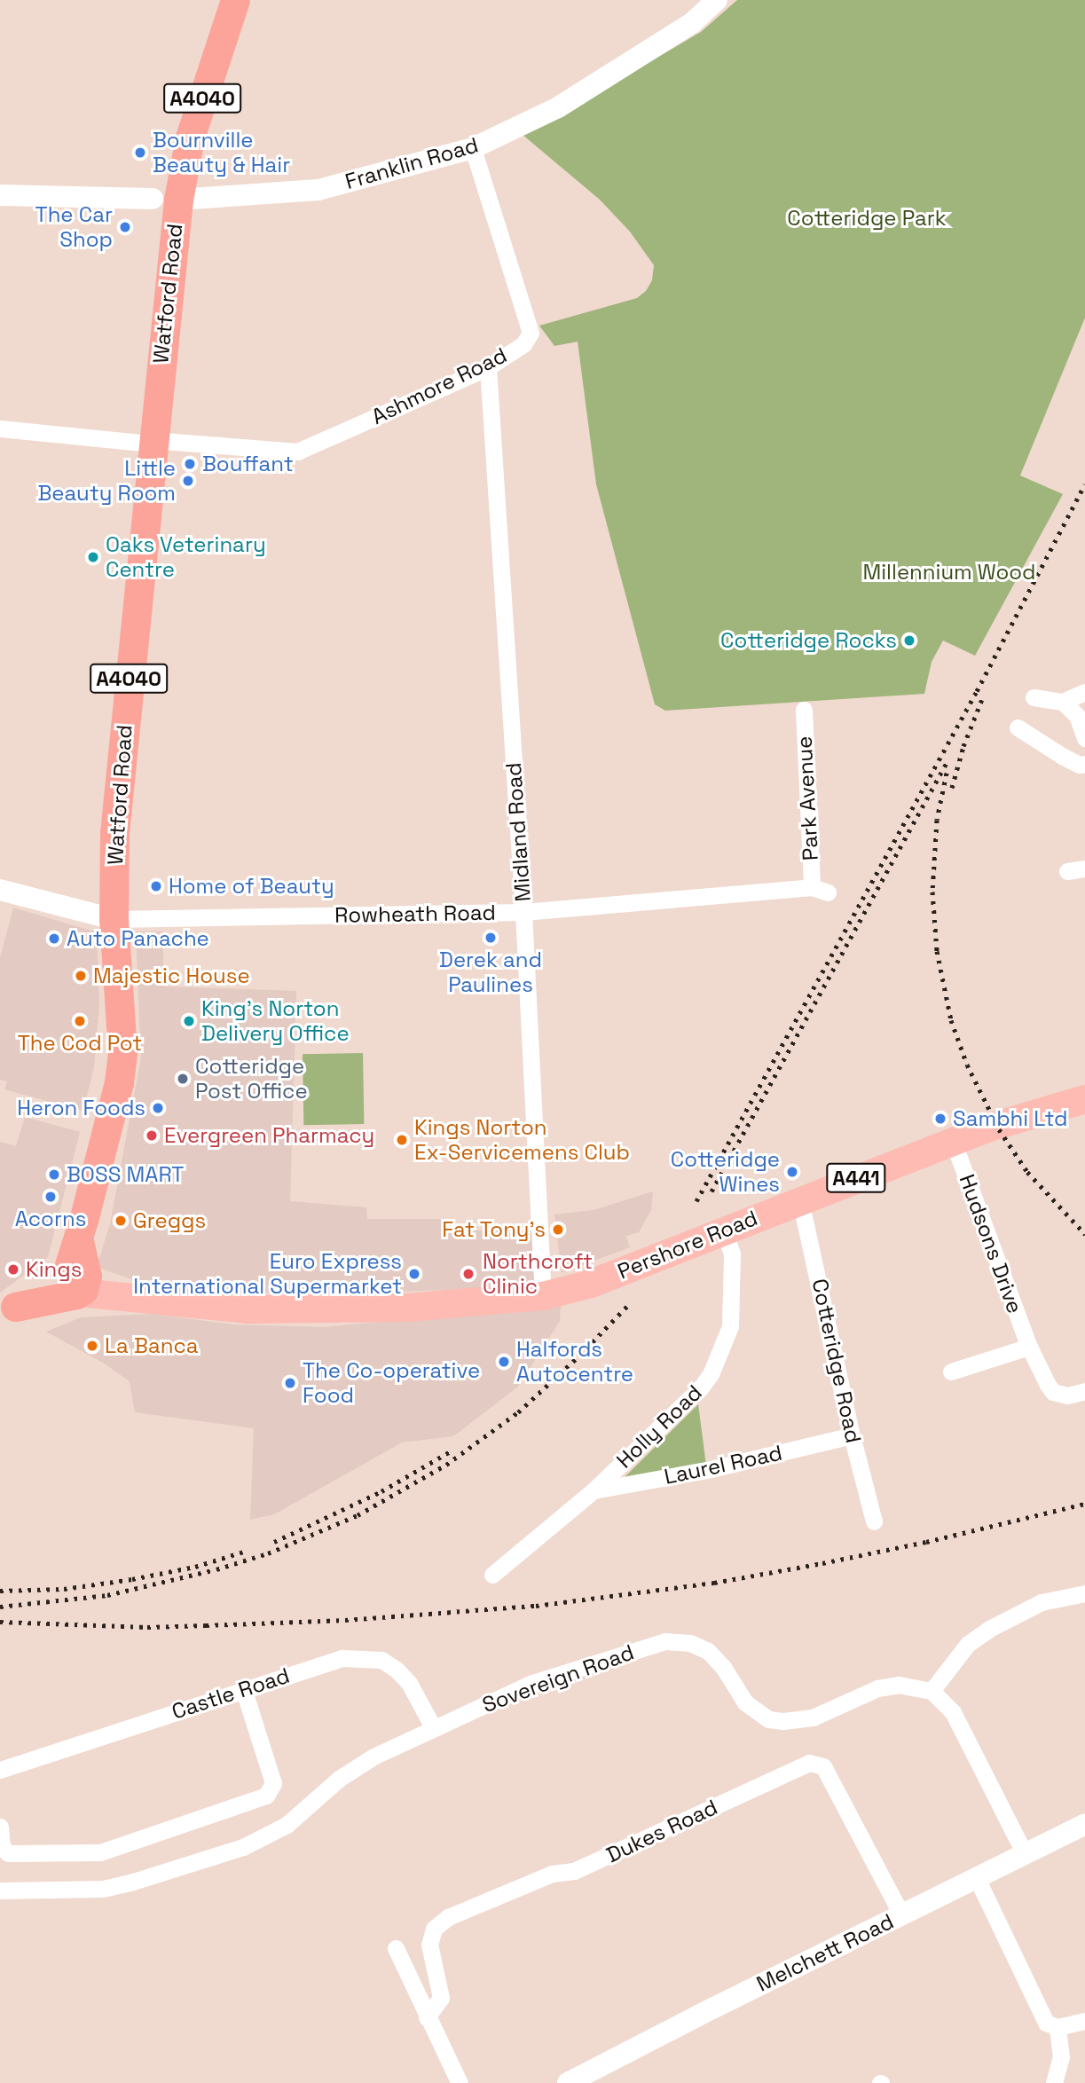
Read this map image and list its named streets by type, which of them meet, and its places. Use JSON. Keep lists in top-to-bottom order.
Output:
{
  "streets": {
    "highway": ["A4040", "Watford Road"],
    "main road": ["A441", "Pershore Road"],
    "street": [
      "Franklin Road",
      "Ashmore Road",
      "Park Avenue",
      "Midland Road",
      "Rowheath Road",
      "Hudsons Drive",
      "Cotteridge Road",
      "Holly Road",
      "Laurel Road",
      "Sovereign Road",
      "Castle Road",
      "Dukes Road",
      "Melchett Road"
    ]
  },
  "crossings": [
    ["A4040", "Franklin Road"],
    ["A4040", "Watford Road"],
    ["Franklin Road", "Watford Road"],
    ["Franklin Road", "Ashmore Road"],
    ["Watford Road", "Ashmore Road"],
    ["Watford Road", "Rowheath Road"],
    ["Watford Road", "Pershore Road"],
    ["Ashmore Road", "Midland Road"],
    ["Park Avenue", "Rowheath Road"],
    ["Midland Road", "Rowheath Road"],
    ["Midland Road", "Pershore Road"],
    ["Hudsons Drive", "Pershore Road"],
    ["Pershore Road", "Cotteridge Road"],
    ["Pershore Road", "Holly Road"],
    ["Cotteridge Road", "Laurel Road"],
    ["Holly Road", "Laurel Road"],
    ["Sovereign Road", "Castle Road"],
    ["Dukes Road", "Melchett Road"]
  ],
  "parks": ["Cotteridge Park", "Millennium Wood"],
  "places": [
    "Bournville Beauty & Hair",
    "The Car Shop",
    "Bouffant",
    "Little Beauty Room",
    "Oaks Veterinary Centre",
    "Cotteridge Rocks",
    "Home of Beauty",
    "Derek and Paulines",
    "Auto Panache",
    "Majestic House",
    "The Cod Pot",
    "King's Norton Delivery Office",
    "Cotteridge Post Office",
    "Heron Foods",
    "Sambhi Ltd",
    "Evergreen Pharmacy",
    "Kings Norton Ex-Servicemens Club",
    "Cotteridge Wines",
    "BOSS MART",
    "Acorns",
    "Greggs",
    "Fat Tony's",
    "Kings",
    "Euro Express International Supermarket",
    "Northcroft Clinic",
    "La Banca",
    "Halfords Autocentre",
    "The Co-operative Food"
  ]
}
